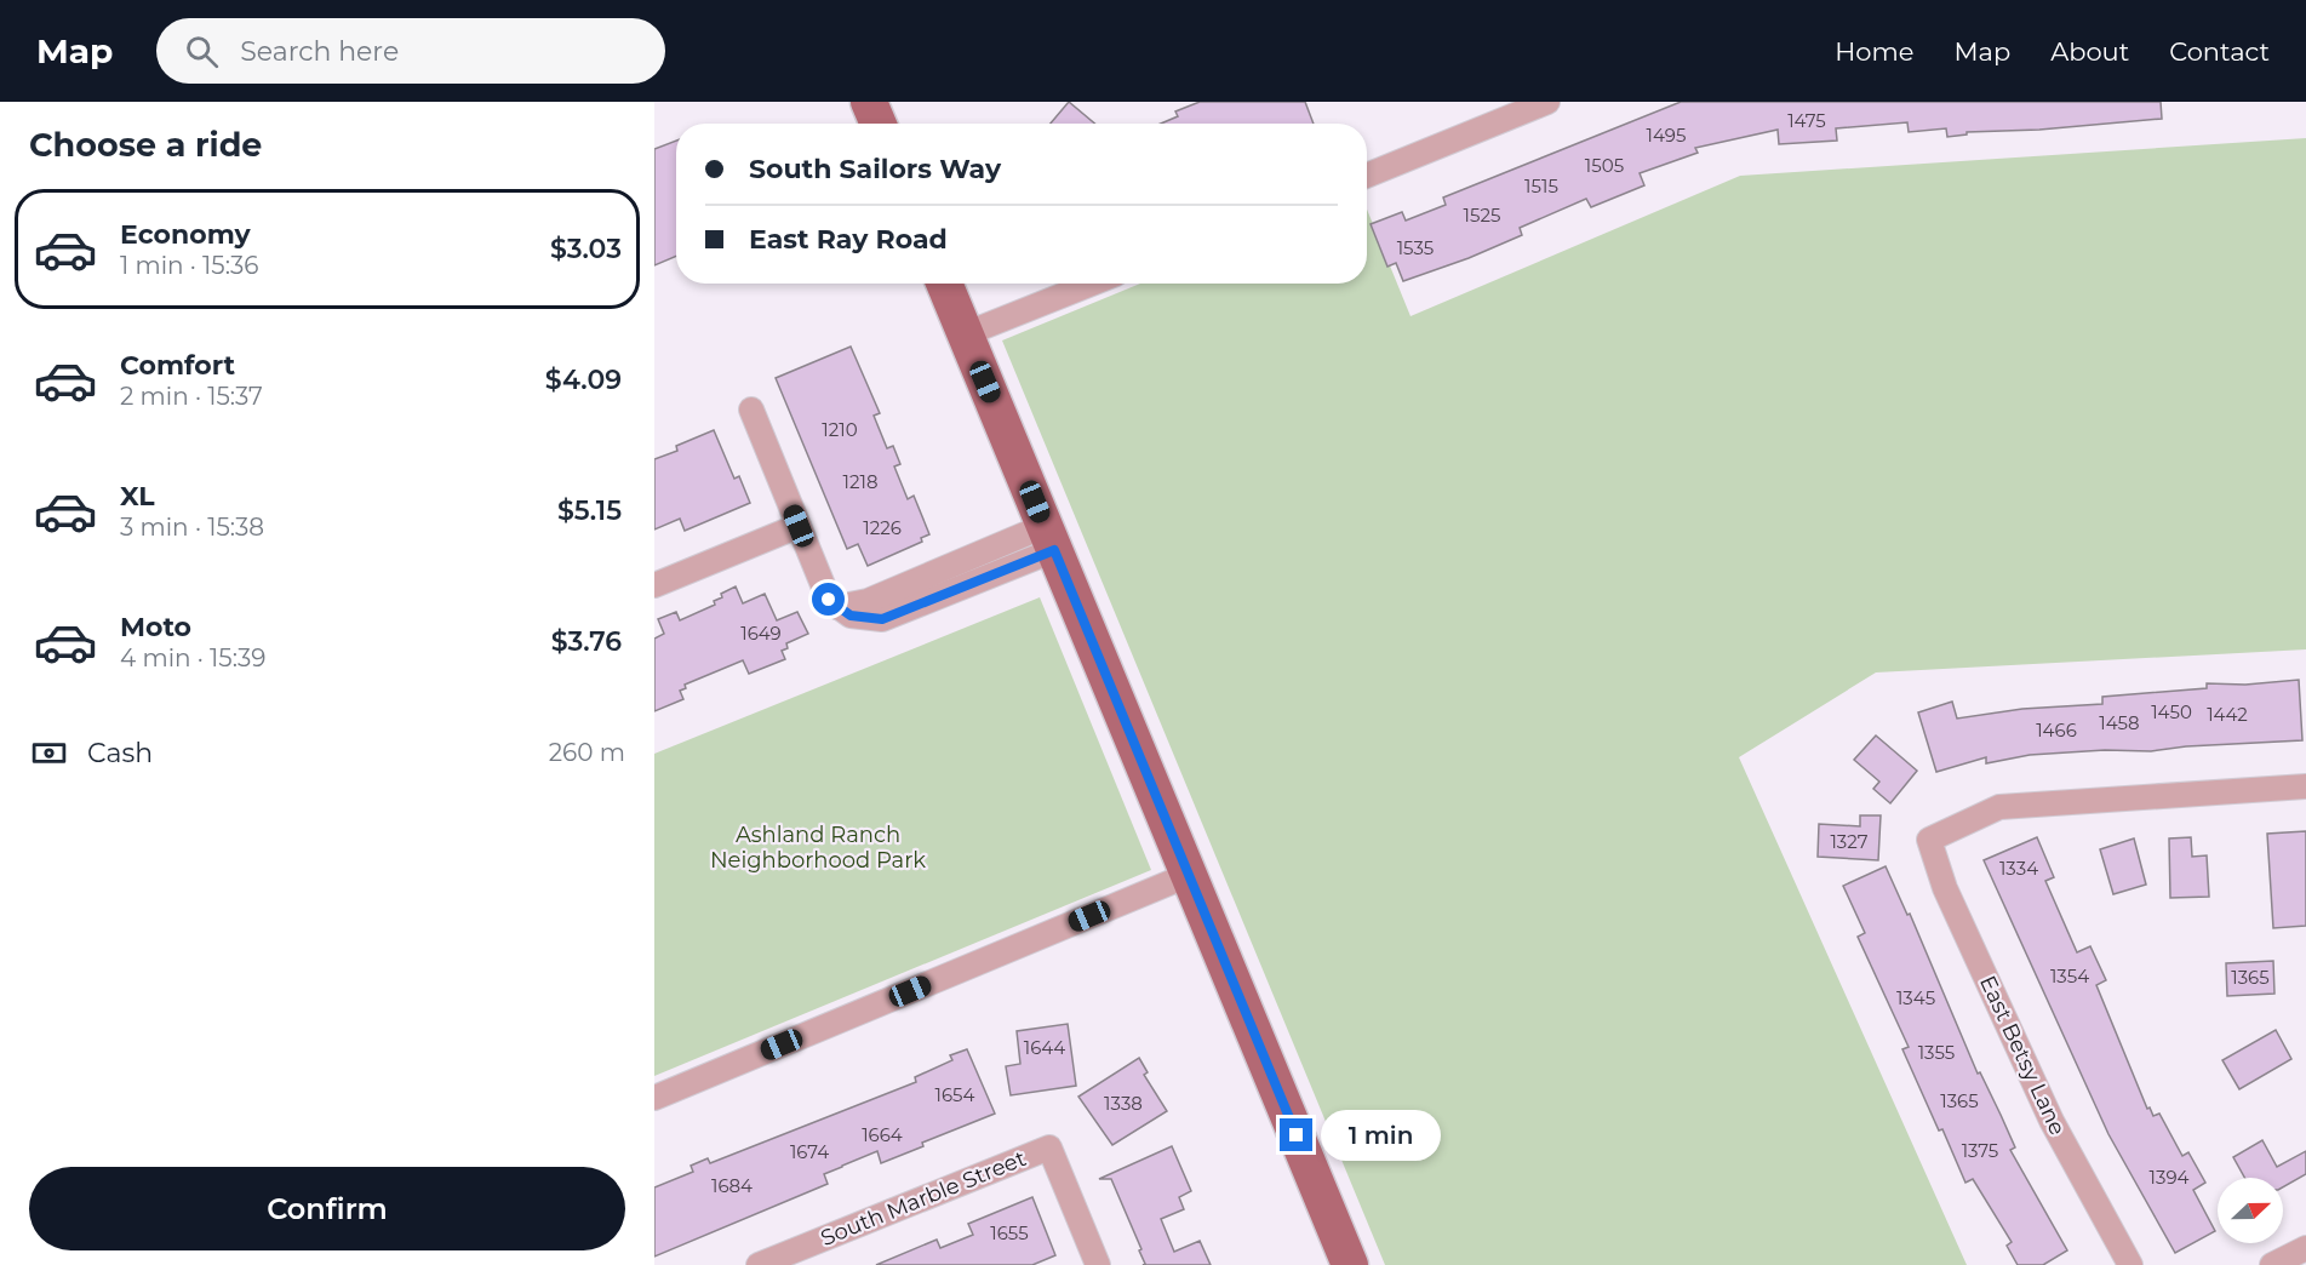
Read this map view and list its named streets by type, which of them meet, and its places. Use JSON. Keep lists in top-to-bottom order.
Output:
{
  "streets": {
    "street": ["East Betsy Lane", "South Marble Street"]
  },
  "parks": ["Ashland Ranch Neighborhood Park"],
  "house_numbers": [
    "1475",
    "1495",
    "1505",
    "1515",
    "1525",
    "1535",
    "1210",
    "1218",
    "1226",
    "1649",
    "1450",
    "1442",
    "1458",
    "1466",
    "1327",
    "1334",
    "1354",
    "1365",
    "1345",
    "1644",
    "1355",
    "1654",
    "1365",
    "1338",
    "1664",
    "1375",
    "1674",
    "1394",
    "1684",
    "1655"
  ],
  "north": "right",
  "page": {
    "header": "Map",
    "search": "Search here",
    "nav": [
      "Home",
      "Map",
      "About",
      "Contact"
    ],
    "heading": "Choose a ride",
    "banner": ["South Sailors Way", "East Ray Road"],
    "list": [
      {
        "name": "Economy",
        "note": "1 min · 15:36",
        "value": "$3.03"
      },
      {
        "name": "Comfort",
        "note": "2 min · 15:37",
        "value": "$4.09"
      },
      {
        "name": "XL",
        "note": "3 min · 15:38",
        "value": "$5.15"
      },
      {
        "name": "Moto",
        "note": "4 min · 15:39",
        "value": "$3.76"
      }
    ],
    "pay": ["Cash", "260 m"],
    "bubble": "1 min",
    "buttons": "Confirm"
  }
}
